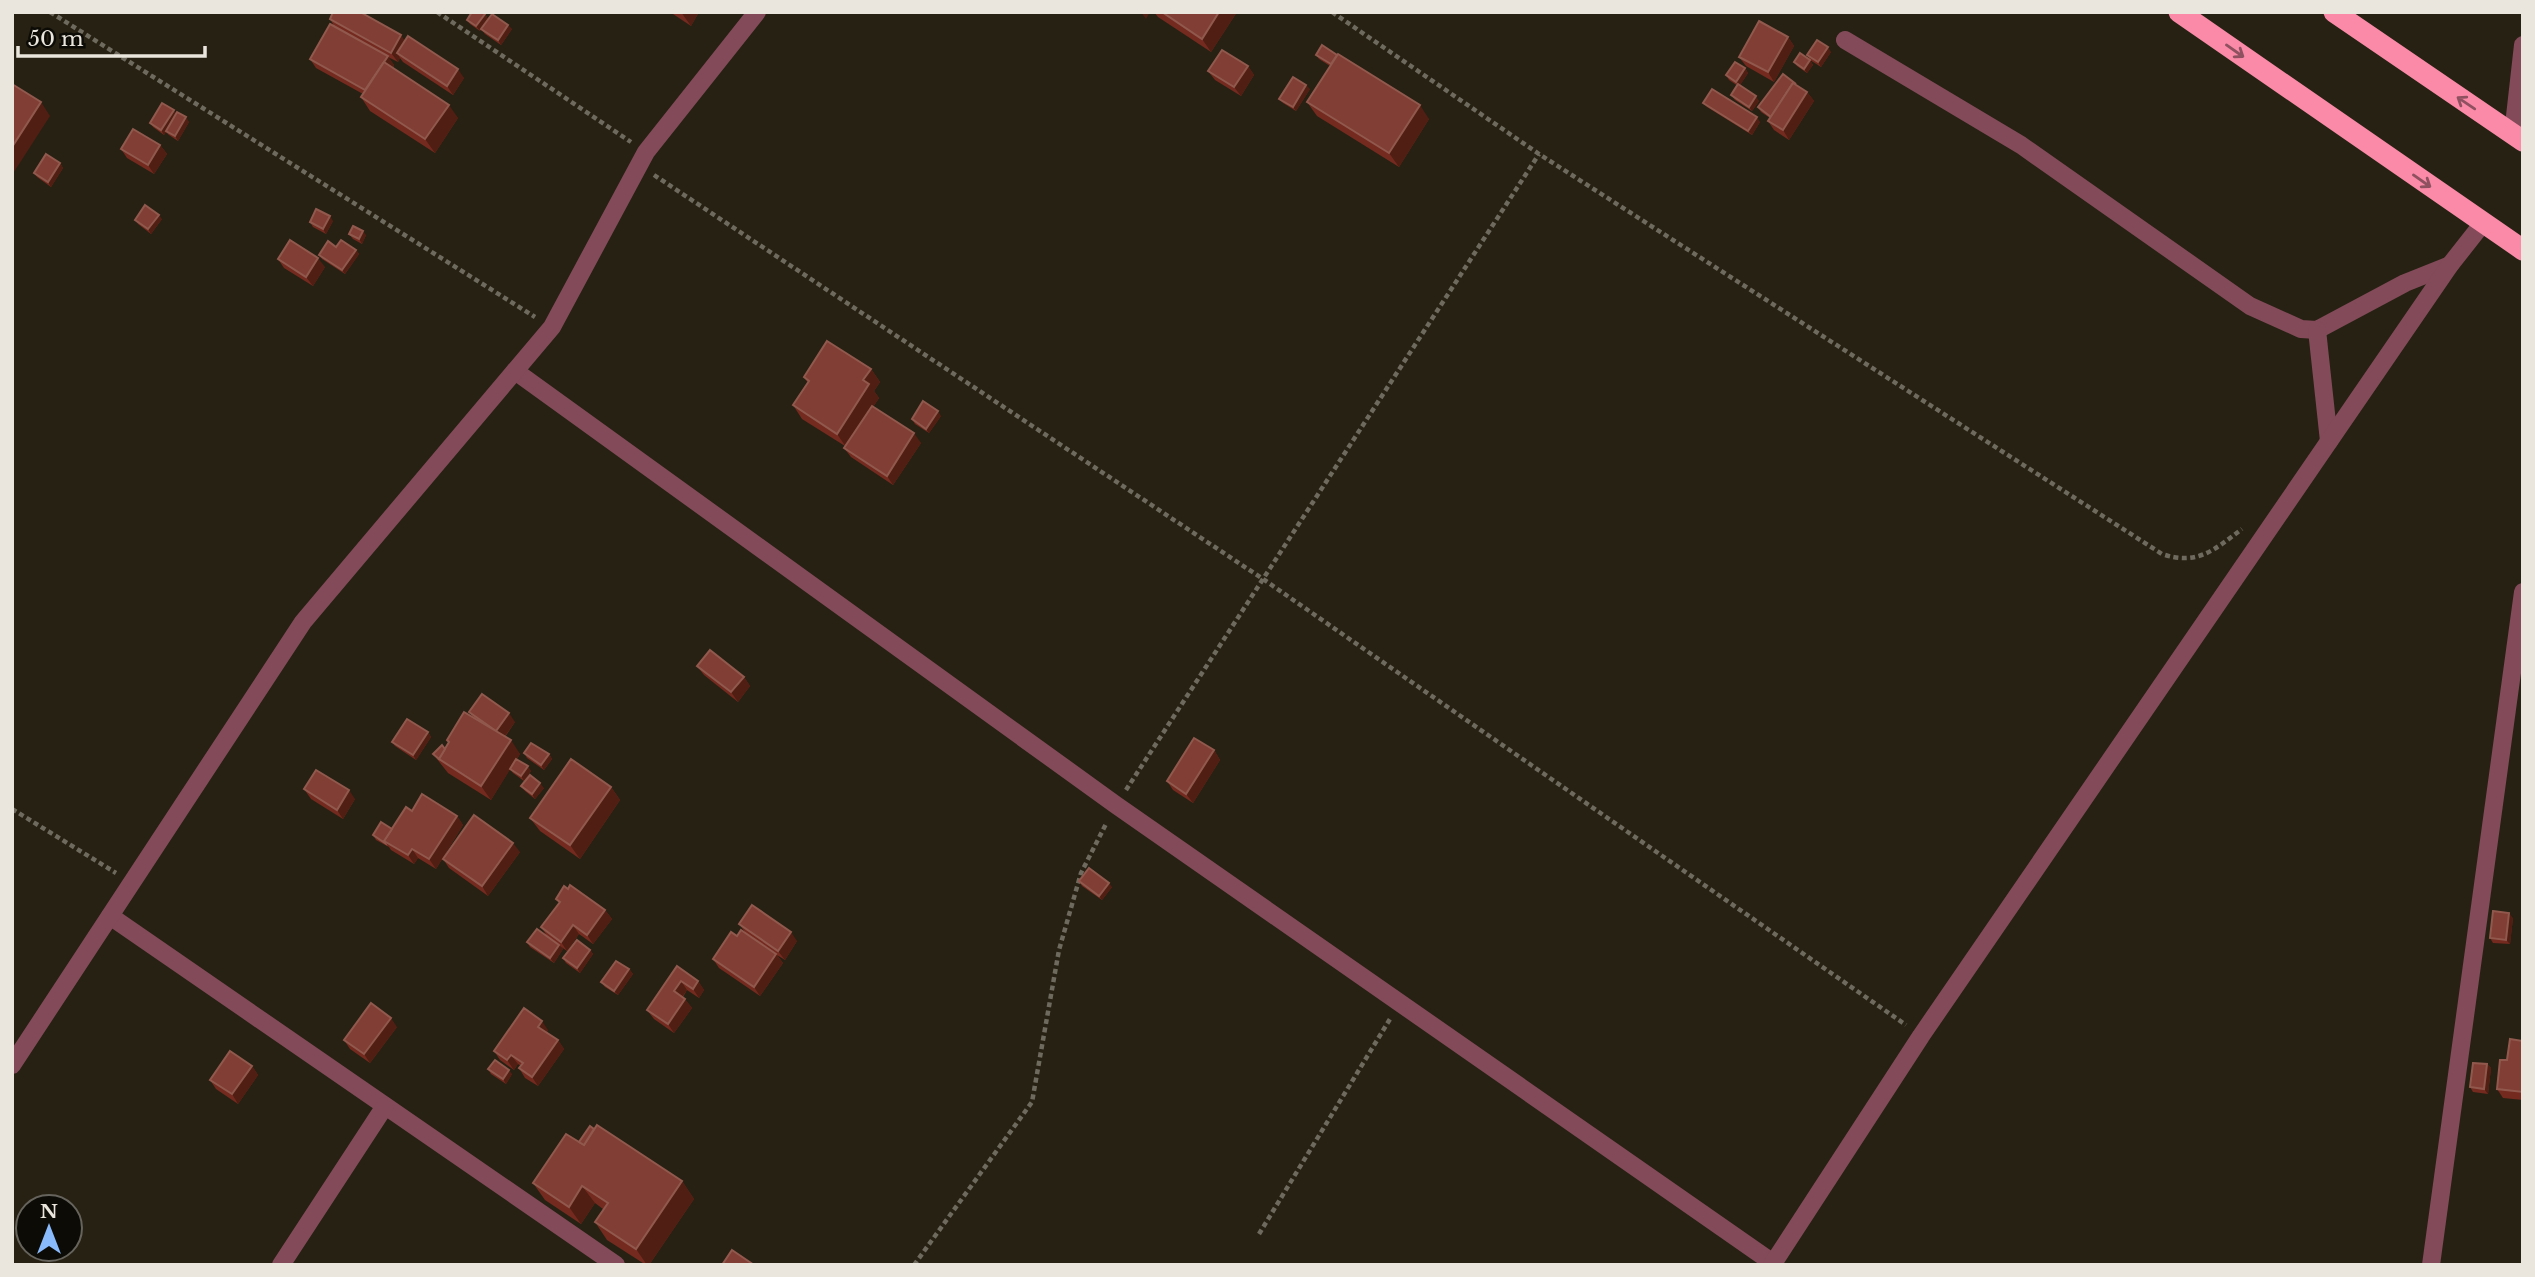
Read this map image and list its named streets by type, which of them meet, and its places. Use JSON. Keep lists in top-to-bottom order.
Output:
{
  "scale_bar": "50 m",
  "north": "top"
}
